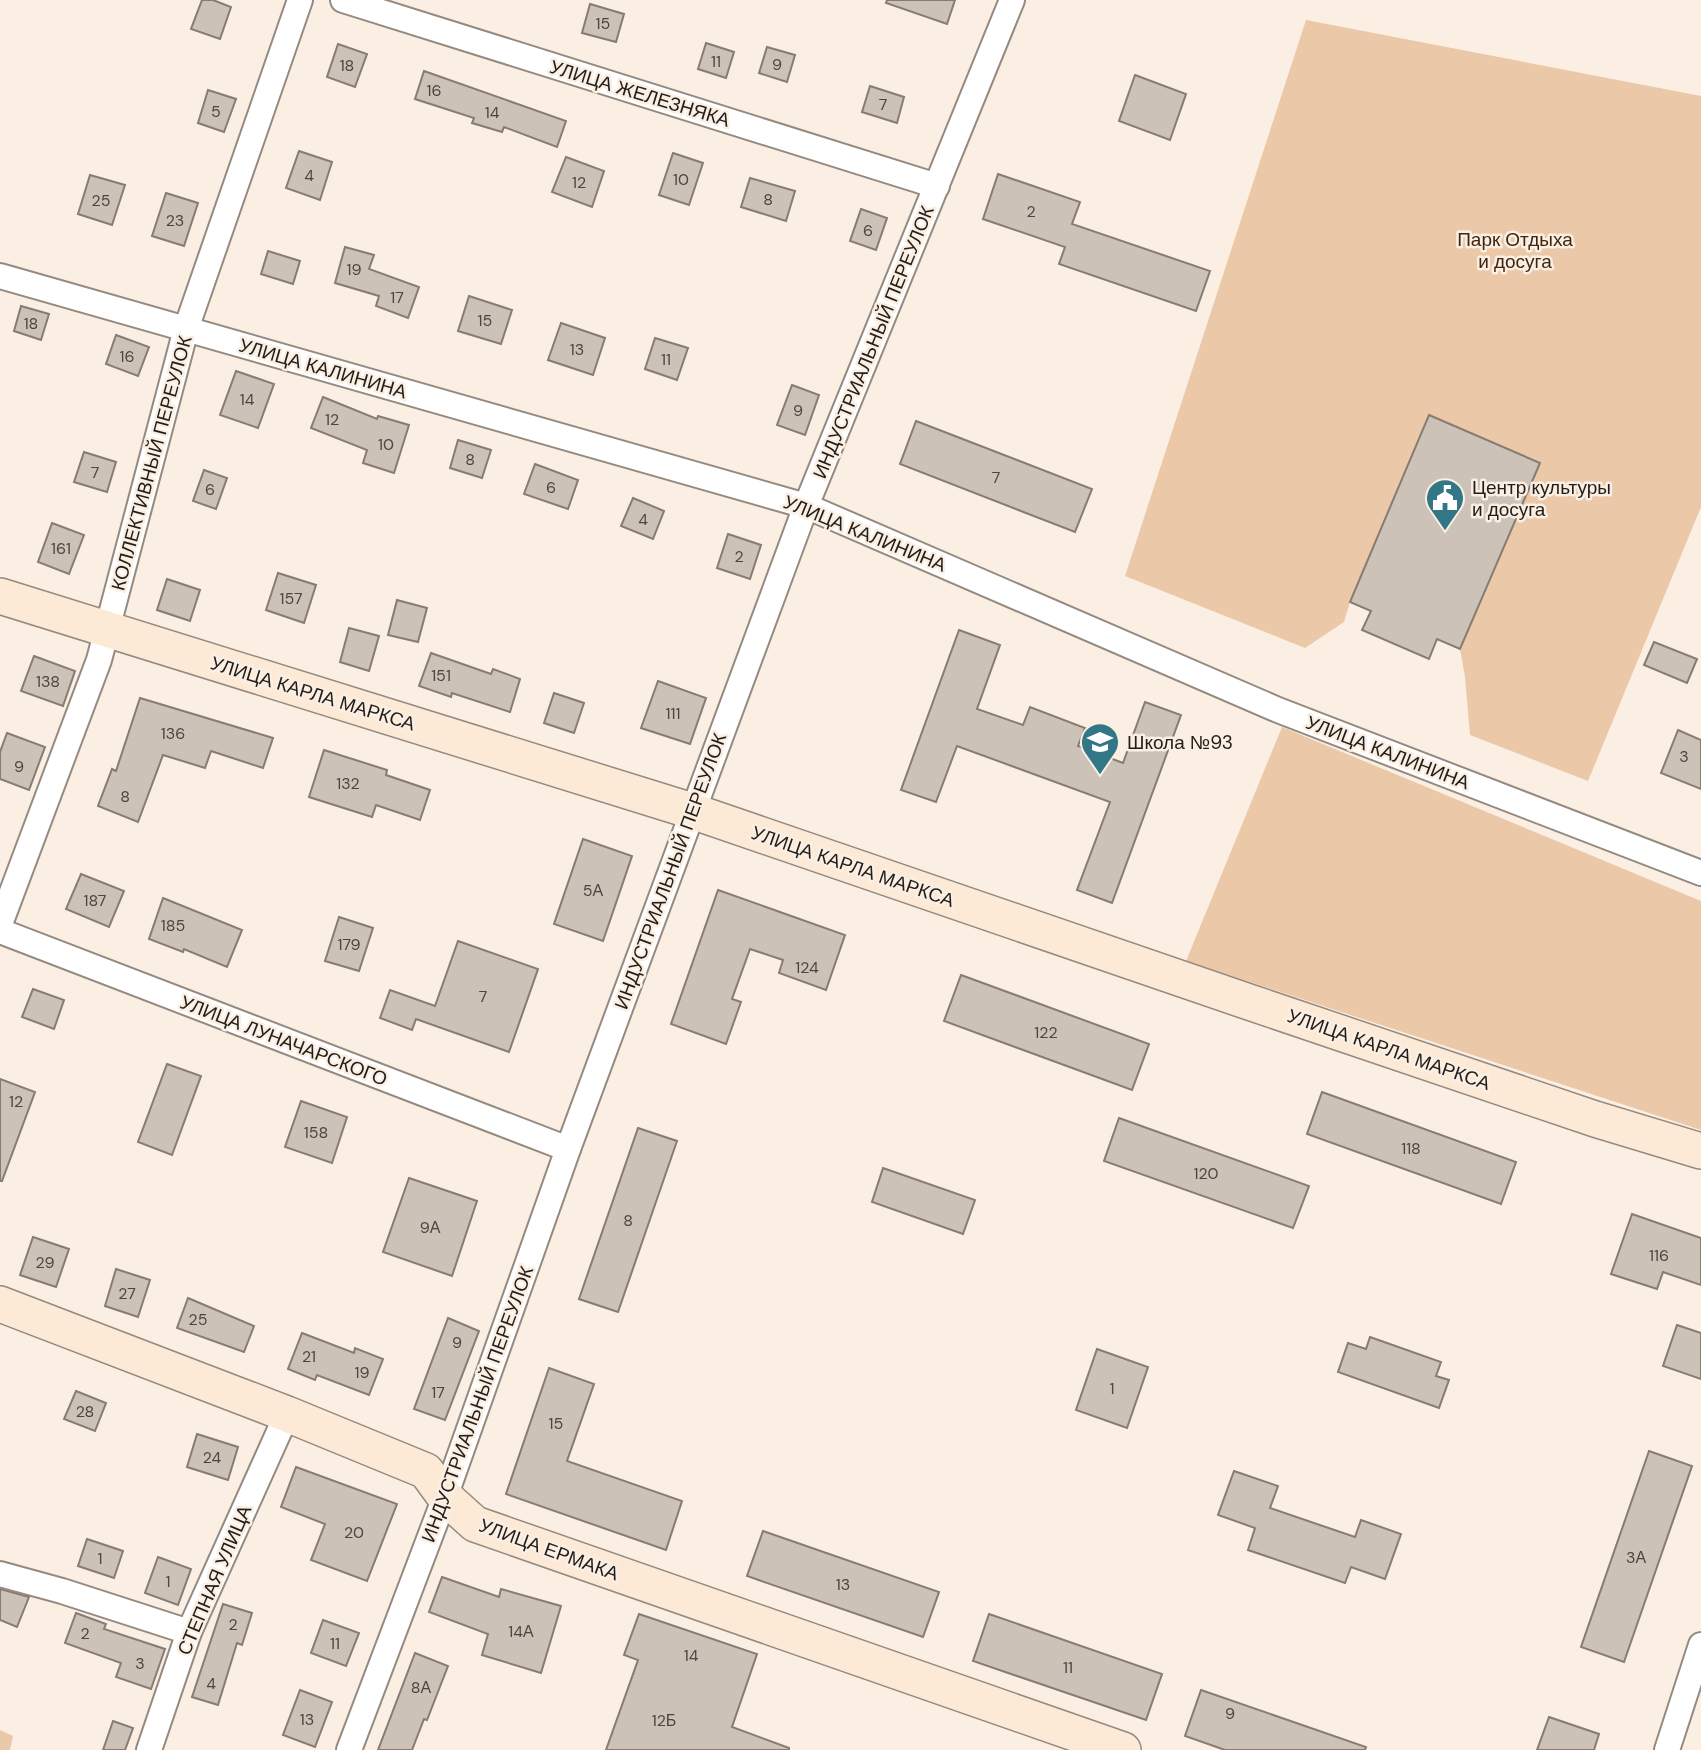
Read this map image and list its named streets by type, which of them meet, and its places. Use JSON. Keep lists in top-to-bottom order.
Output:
{
  "streets": {
    "main road": ["УЛИЦА КАРЛА МАРКСА", "УЛИЦА ЕРМАКА"],
    "street": [
      "УЛИЦА ЖЕЛЕЗНЯКА",
      "ИНДУСТРИАЛЬНЫЙ ПЕРЕУЛОК",
      "УЛИЦА КАЛИНИНА",
      "КОЛЛЕКТИВНЫЙ ПЕРЕУЛОК",
      "УЛИЦА ЛУНАЧАРСКОГО",
      "СТЕПНАЯ УЛИЦА"
    ]
  },
  "crossings": [
    ["УЛИЦА ЖЕЛЕЗНЯКА", "ИНДУСТРИАЛЬНЫЙ ПЕРЕУЛОК"],
    ["ИНДУСТРИАЛЬНЫЙ ПЕРЕУЛОК", "УЛИЦА КАЛИНИНА"],
    ["ИНДУСТРИАЛЬНЫЙ ПЕРЕУЛОК", "УЛИЦА КАРЛА МАРКСА"],
    ["ИНДУСТРИАЛЬНЫЙ ПЕРЕУЛОК", "УЛИЦА ЛУНАЧАРСКОГО"],
    ["ИНДУСТРИАЛЬНЫЙ ПЕРЕУЛОК", "УЛИЦА ЕРМАКА"],
    ["УЛИЦА КАЛИНИНА", "КОЛЛЕКТИВНЫЙ ПЕРЕУЛОК"],
    ["КОЛЛЕКТИВНЫЙ ПЕРЕУЛОК", "УЛИЦА КАРЛА МАРКСА"],
    ["УЛИЦА ЕРМАКА", "СТЕПНАЯ УЛИЦА"]
  ],
  "parks": ["Парк Отдыха и досуга"],
  "places": {
    "public building": ["Центр культуры и досуга"],
    "school or university": ["Школа №93"]
  },
  "house_numbers": [
    "15",
    "11",
    "9",
    "18",
    "16",
    "7",
    "5",
    "14",
    "4",
    "10",
    "12",
    "8",
    "25",
    "2",
    "23",
    "6",
    "19",
    "17",
    "15",
    "18",
    "13",
    "16",
    "11",
    "14",
    "9",
    "12",
    "10",
    "8",
    "7",
    "7",
    "6",
    "6",
    "4",
    "161",
    "2",
    "157",
    "151",
    "138",
    "111",
    "136",
    "3",
    "9",
    "132",
    "8",
    "5А",
    "187",
    "185",
    "179",
    "124",
    "7",
    "122",
    "12",
    "158",
    "118",
    "120",
    "8",
    "9А",
    "116",
    "29",
    "27",
    "25",
    "9",
    "21",
    "19",
    "1",
    "17",
    "28",
    "15",
    "24",
    "20",
    "3А",
    "1",
    "1",
    "13",
    "2",
    "14А",
    "2",
    "11",
    "14",
    "3",
    "11",
    "4",
    "8А",
    "9",
    "13",
    "12Б"
  ]
}
